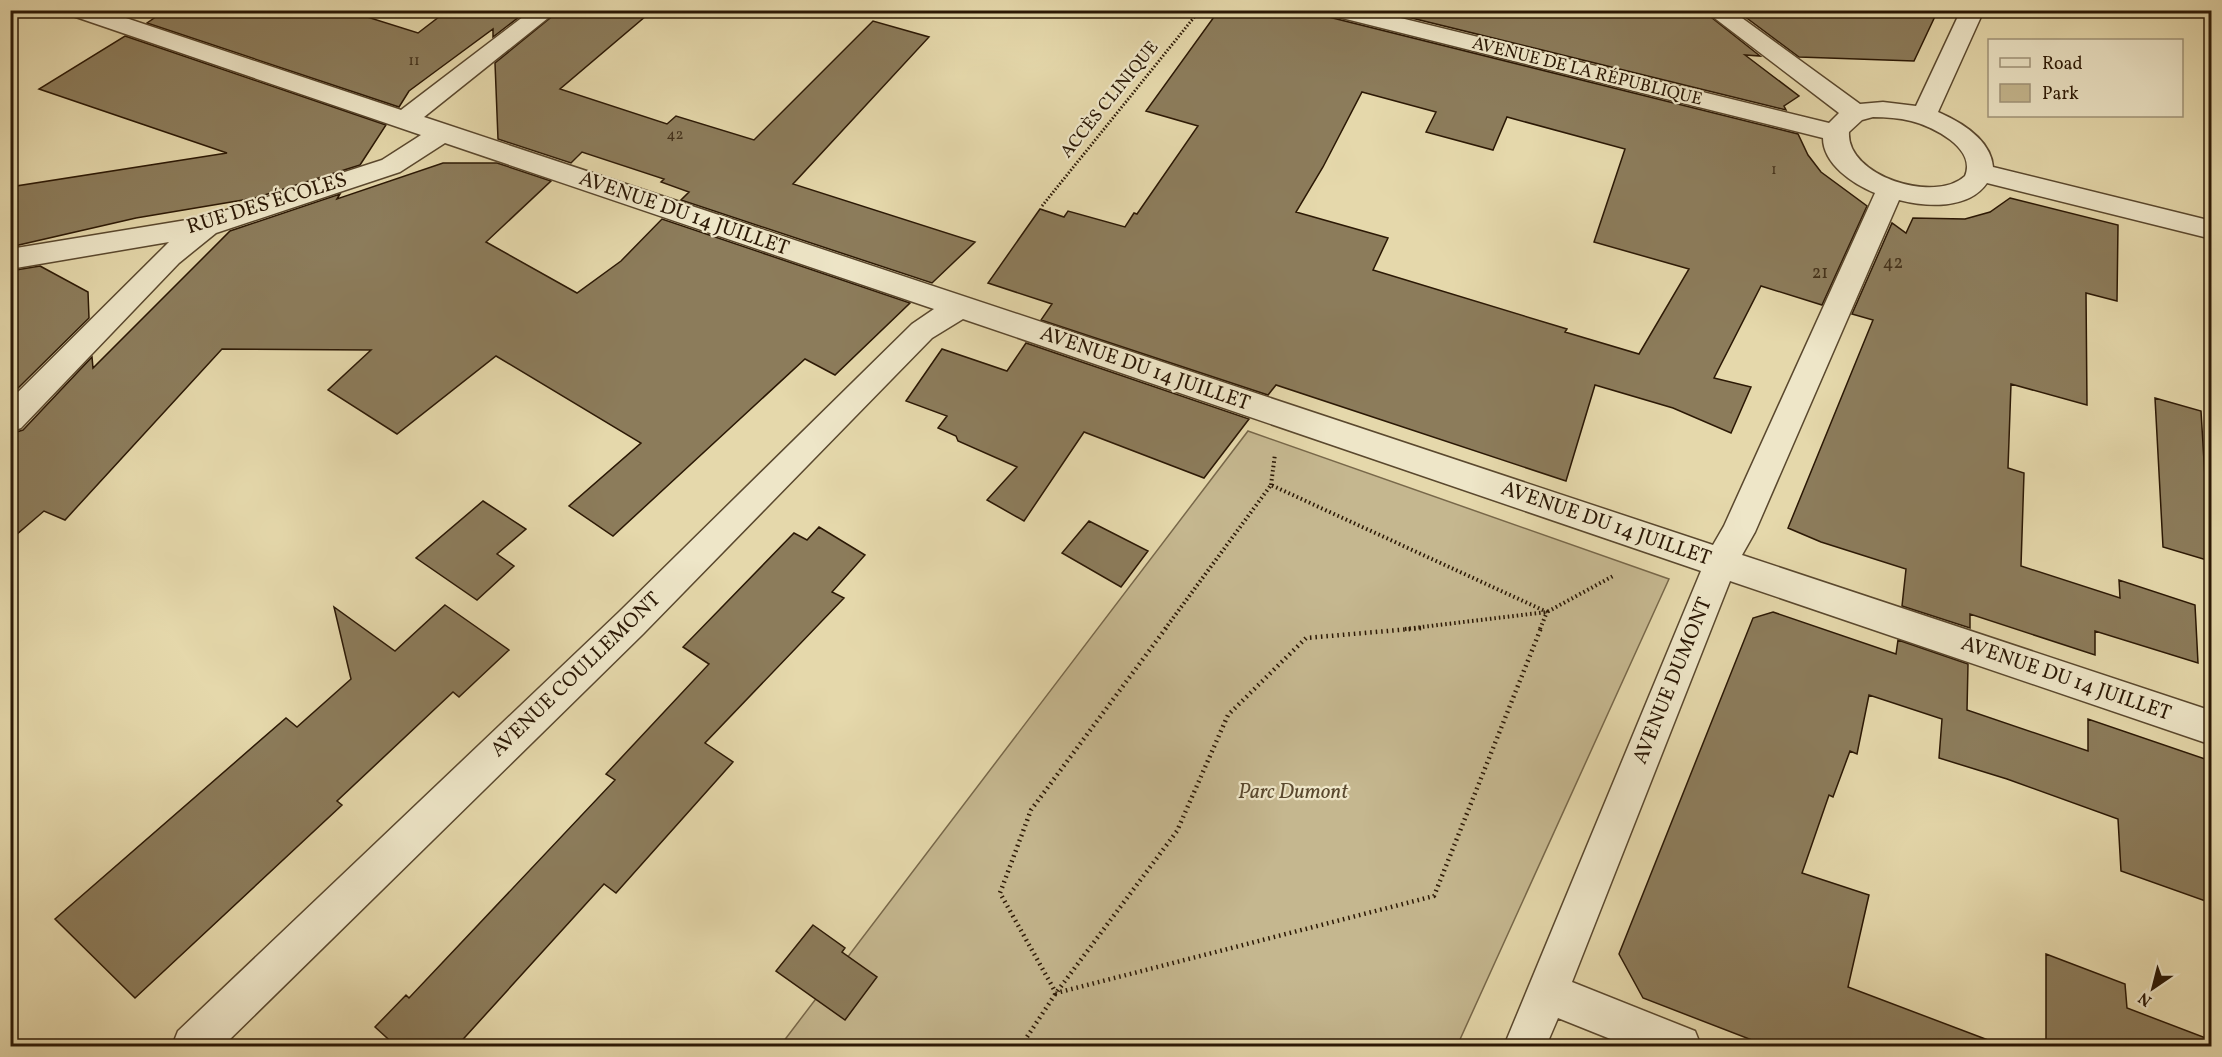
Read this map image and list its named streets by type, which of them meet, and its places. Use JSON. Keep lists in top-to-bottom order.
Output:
{
  "streets": {
    "street": [
      "AVENUE DE LA RÉPUBLIQUE",
      "RUE DES ÉCOLES",
      "AVENUE DU 14 JUILLET",
      "AVENUE COULLEMONT",
      "AVENUE DUMONT"
    ],
    "path": ["ACCÈS CLINIQUE"]
  },
  "crossings": [
    ["RUE DES ÉCOLES", "AVENUE DU 14 JUILLET"],
    ["AVENUE DU 14 JUILLET", "AVENUE COULLEMONT"],
    ["AVENUE DU 14 JUILLET", "AVENUE DUMONT"]
  ],
  "parks": ["Parc Dumont"],
  "house_numbers": [
    "11",
    "42",
    "1",
    "42",
    "21"
  ],
  "legend": ["Road", "Park"],
  "north": "bottom left"
}
